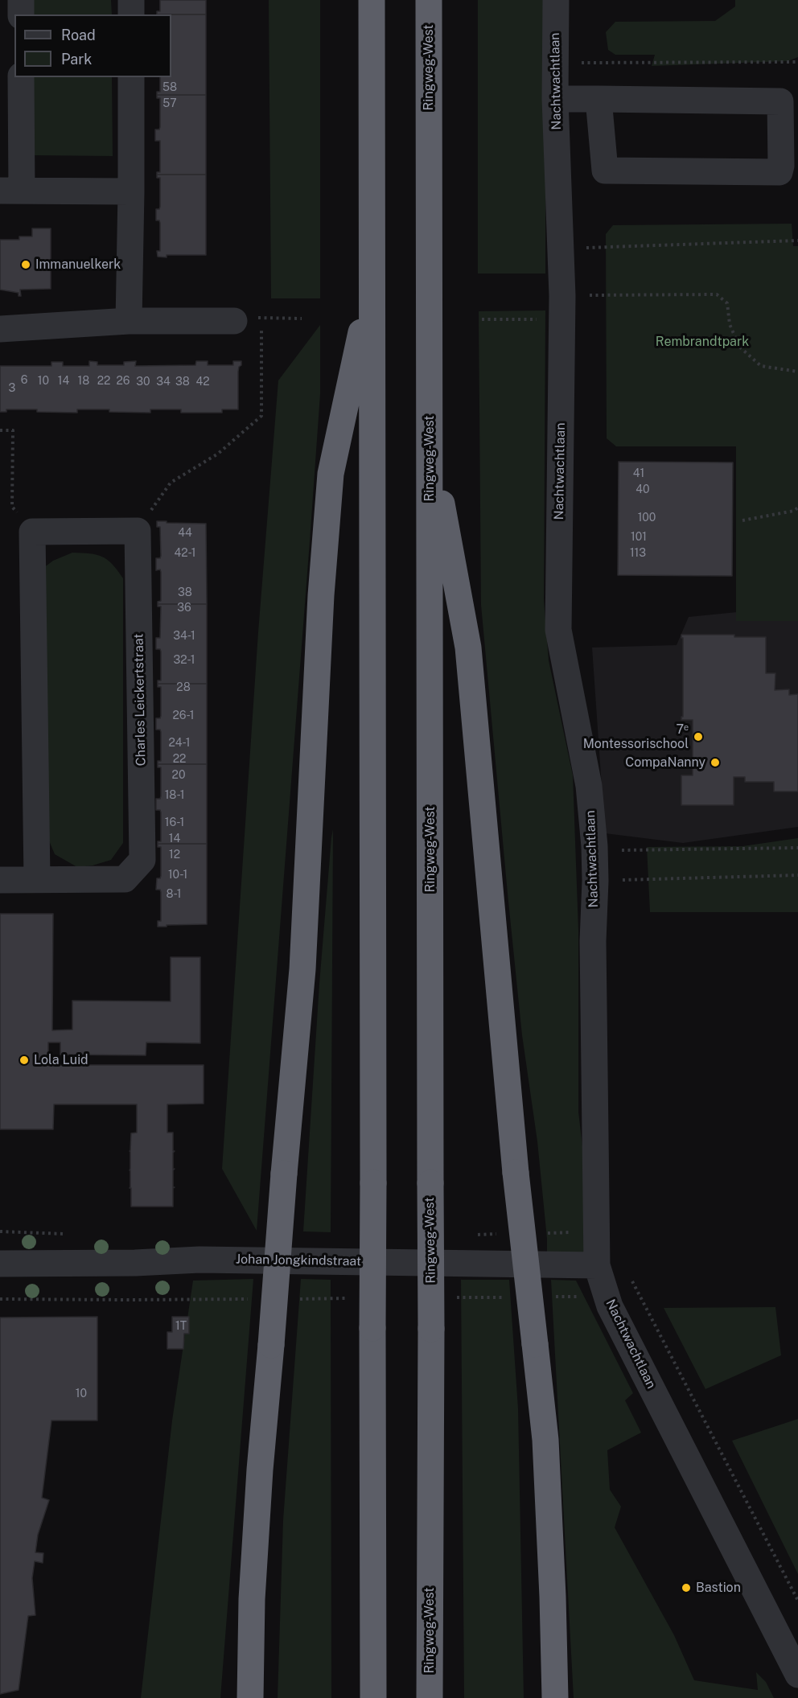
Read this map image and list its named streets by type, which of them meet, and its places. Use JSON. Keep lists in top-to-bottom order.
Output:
{
  "streets": {
    "highway": ["Ringweg-West"],
    "street": ["Nachtwachtlaan", "Charles Leickertstraat", "Johan Jongkindstraat"]
  },
  "crossings": [
    ["Nachtwachtlaan", "Johan Jongkindstraat"]
  ],
  "parks": ["Rembrandtpark"],
  "places": [
    "Immanuelkerk",
    "7ᵉ Montessorischool",
    "CompaNanny",
    "Lola Luid",
    "Bastion"
  ],
  "house_numbers": [
    "58",
    "57",
    "6",
    "10",
    "14",
    "18",
    "22",
    "26",
    "30",
    "34",
    "38",
    "42",
    "3",
    "41",
    "40",
    "100",
    "44",
    "101",
    "42-1",
    "113",
    "38",
    "36",
    "34-1",
    "32-1",
    "28",
    "26-1",
    "24-1",
    "22",
    "20",
    "18-1",
    "16-1",
    "14",
    "12",
    "10-1",
    "8-1",
    "1T",
    "10"
  ],
  "legend": ["Road", "Park"]
}
